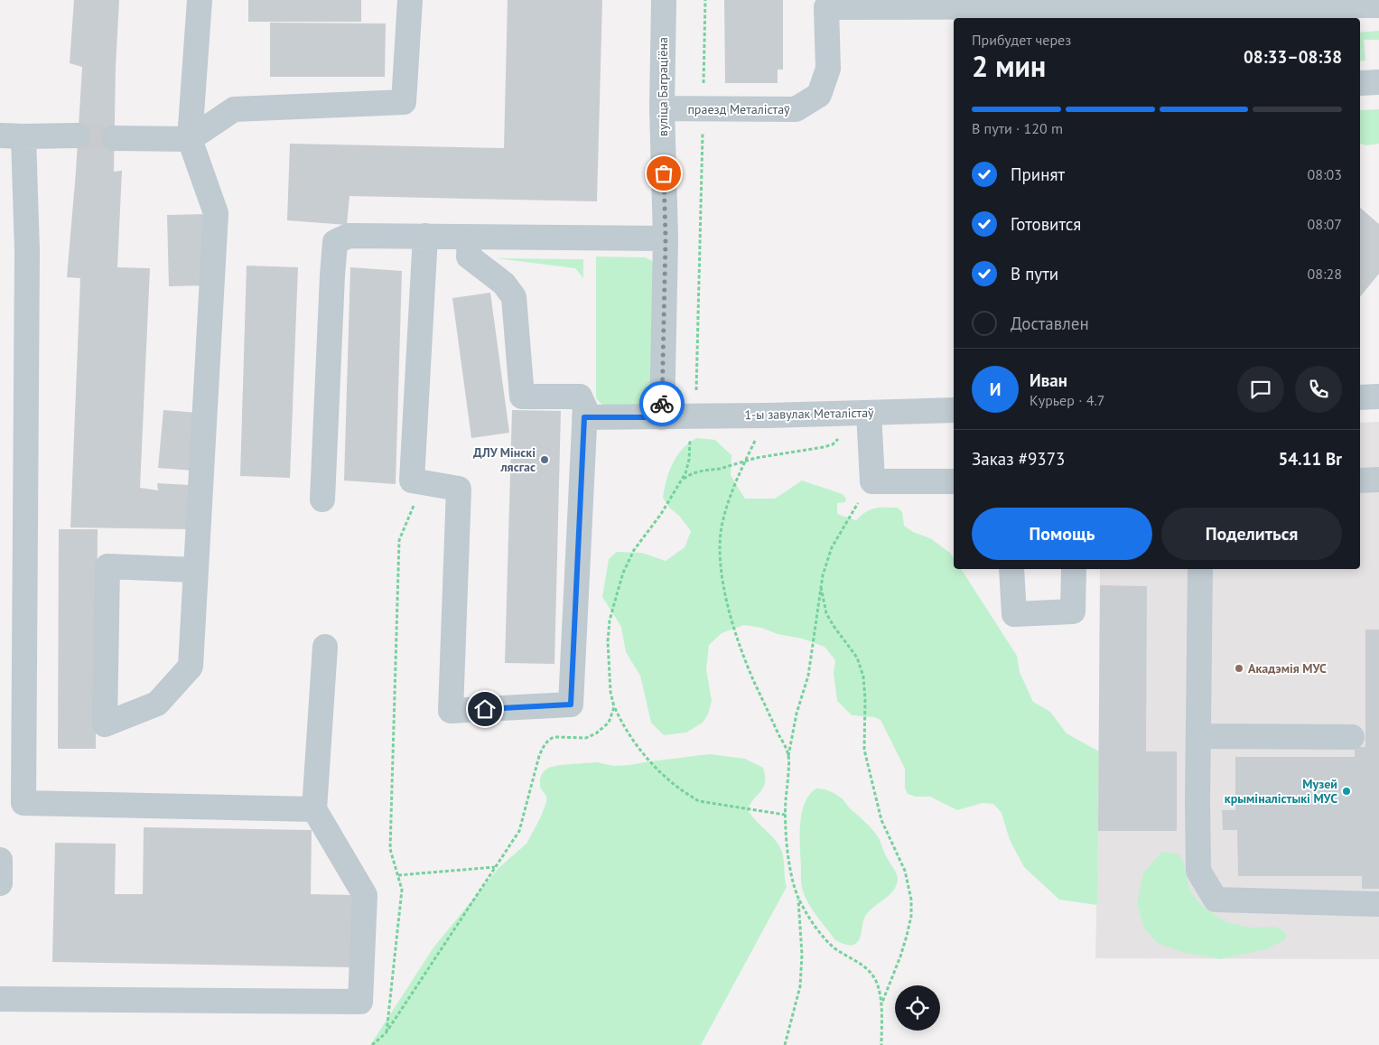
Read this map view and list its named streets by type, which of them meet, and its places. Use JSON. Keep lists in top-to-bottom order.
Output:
{
  "streets": {
    "lane": ["вуліца Баграціёна", "праезд Металістаў", "1-ы завулак Металістаў"]
  },
  "crossings": [
    ["вуліца Баграціёна", "праезд Металістаў"],
    ["вуліца Баграціёна", "1-ы завулак Металістаў"]
  ],
  "places": ["ДЛУ Мінскі лясгас", "Акадэмія МУС", "Музей крыміналістыкі МУС"],
  "page": {
    "heading": ["2 мин", "Прибудет через", "08:33–08:38"],
    "panel": [
      "Иван",
      "Курьер · 4.7",
      "Заказ #9373",
      "54.11 Br"
    ],
    "bar": "В пути · 120 m",
    "list": [
      ["Принят", "08:03"],
      ["Готовится", "08:07"],
      ["В пути", "08:28"],
      "Доставлен"
    ],
    "round": "И",
    "buttons": ["Помощь", "Поделиться"]
  }
}
